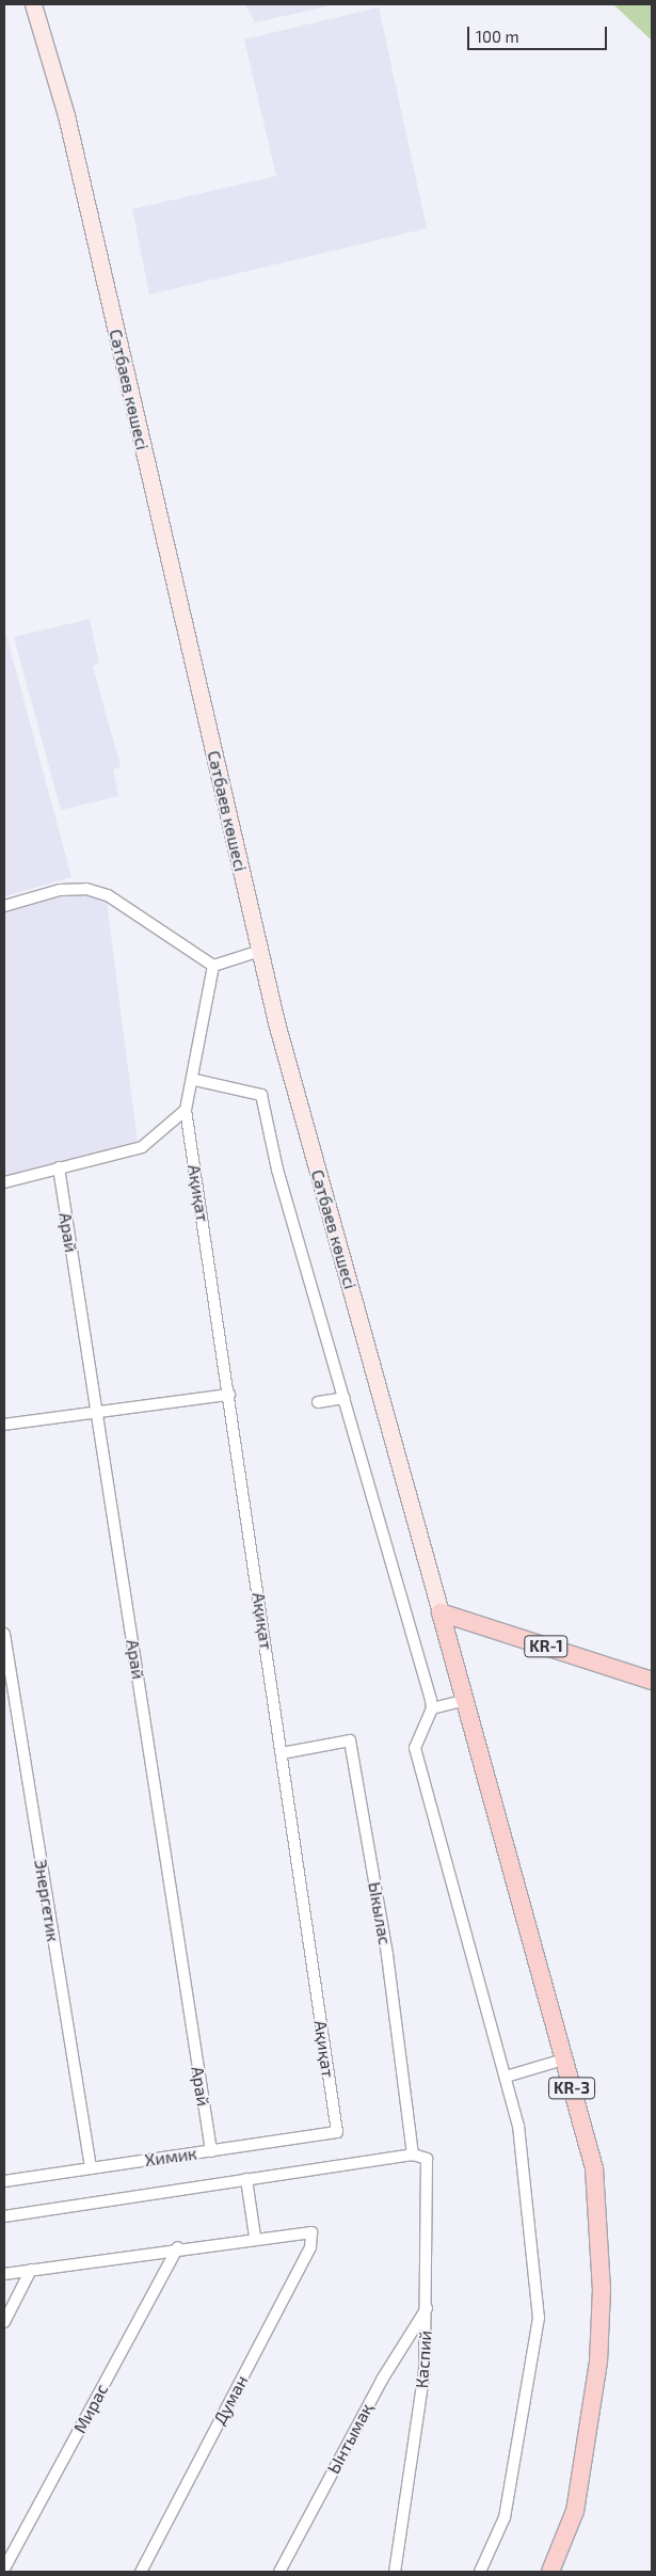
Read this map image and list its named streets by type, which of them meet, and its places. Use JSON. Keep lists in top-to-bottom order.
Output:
{
  "streets": {
    "main road": ["Сәтбаев көшесі", "KR-1", "KR-3"],
    "street": [
      "Ақиқат",
      "Арай",
      "Энергетик",
      "Ыкылас",
      "Химик",
      "Каспий",
      "Думан",
      "Мирас",
      "Ынтымақ"
    ]
  },
  "crossings": [
    ["Сәтбаев көшесі", "KR-1"],
    ["Сәтбаев көшесі", "KR-3"],
    ["Ақиқат", "Ыкылас"],
    ["Ақиқат", "Химик"],
    ["Арай", "Химик"],
    ["KR-1", "KR-3"],
    ["Энергетик", "Химик"],
    ["Ыкылас", "Каспий"],
    ["Каспий", "Ынтымақ"]
  ],
  "scale_bar": "100 m"
}
